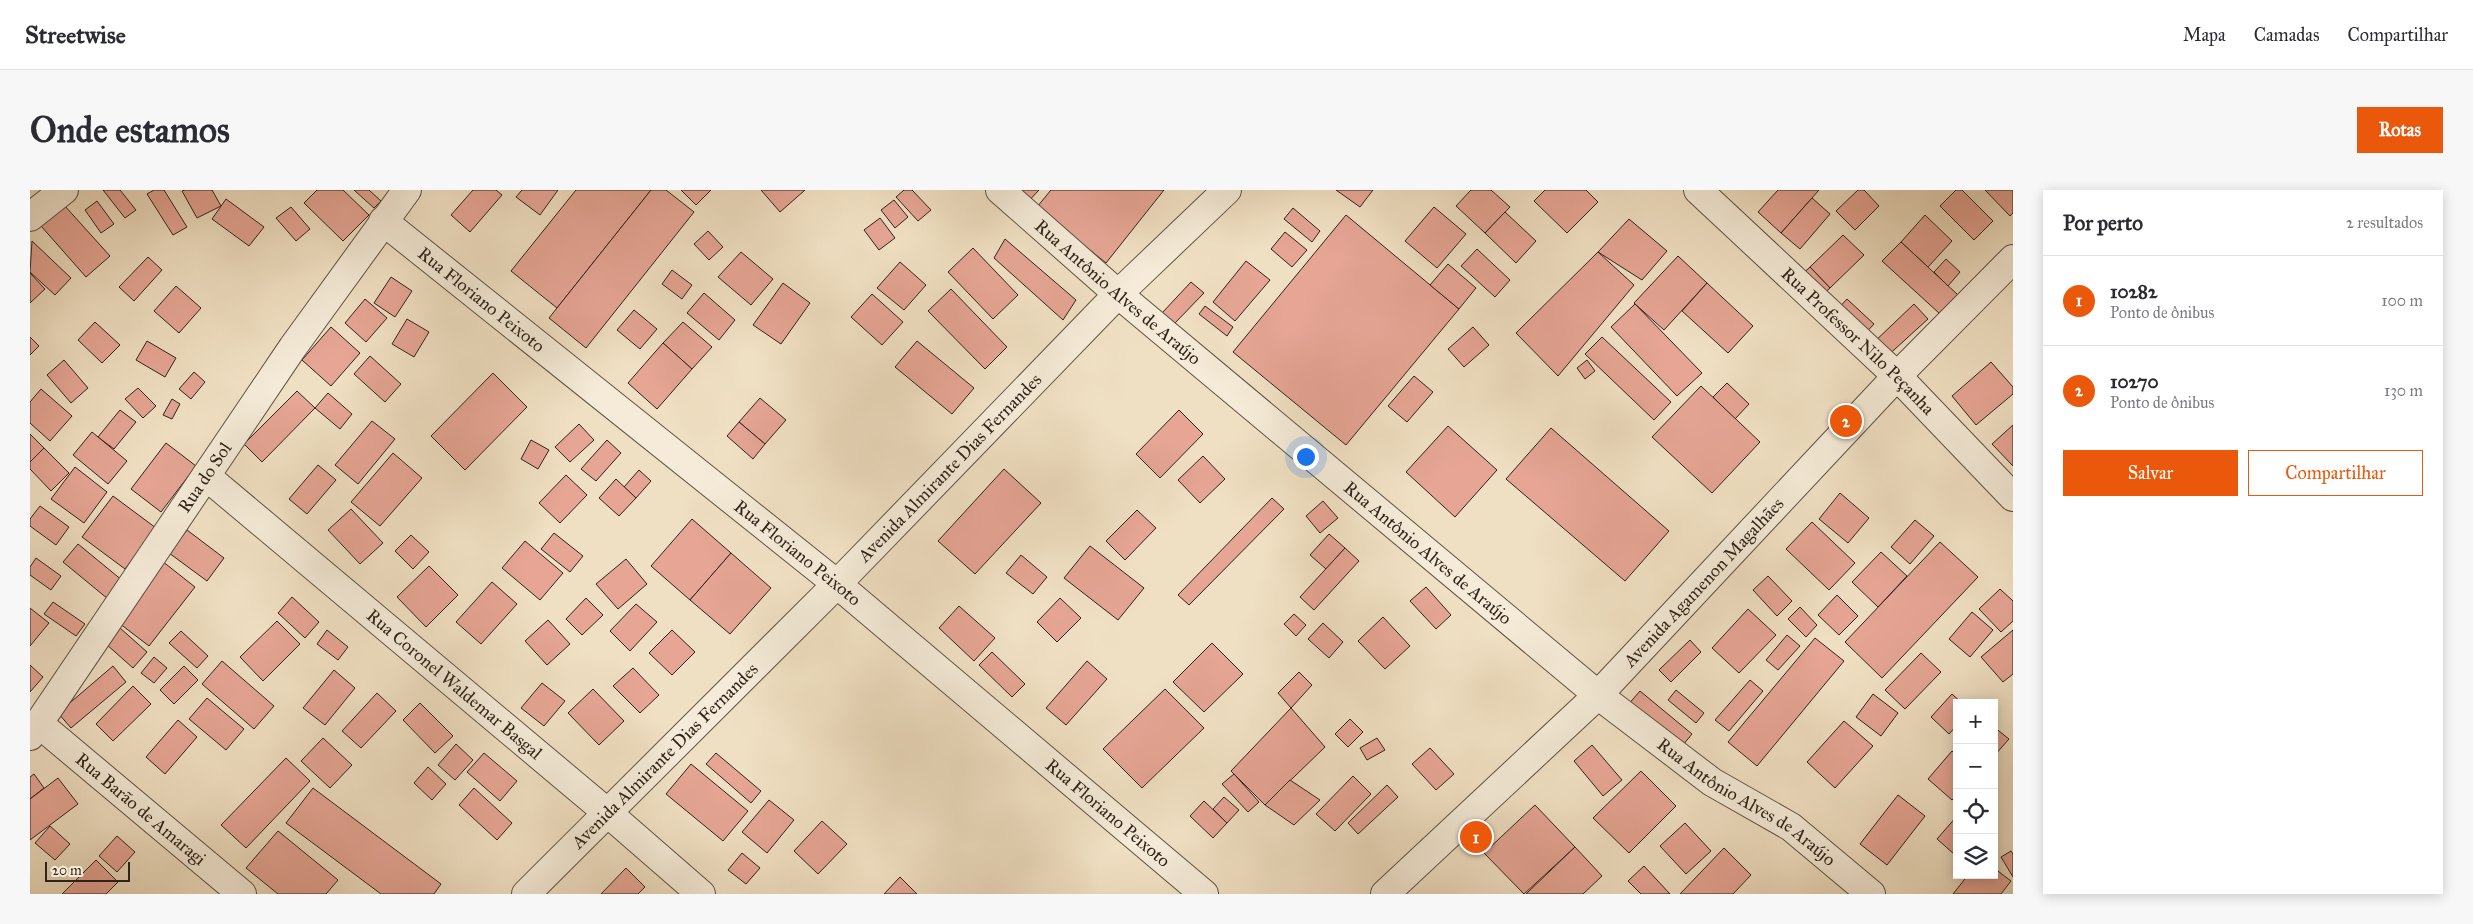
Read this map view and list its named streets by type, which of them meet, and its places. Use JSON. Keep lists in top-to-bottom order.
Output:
{
  "streets": {
    "street": [
      "Rua Antônio Alves de Araújo",
      "Rua Floriano Peixoto",
      "Rua Professor Nilo Peçanha",
      "Avenida Almirante Dias Fernandes",
      "Rua do Sol",
      "Avenida Agamenon Magalhães",
      "Rua Coronel Waldemar Basgal",
      "Rua Barão de Amaragi"
    ]
  },
  "crossings": [
    ["Rua Antônio Alves de Araújo", "Avenida Almirante Dias Fernandes"],
    ["Rua Antônio Alves de Araújo", "Avenida Agamenon Magalhães"],
    ["Rua Floriano Peixoto", "Avenida Almirante Dias Fernandes"],
    ["Rua Floriano Peixoto", "Rua do Sol"],
    ["Rua Professor Nilo Peçanha", "Avenida Agamenon Magalhães"],
    ["Avenida Almirante Dias Fernandes", "Rua Coronel Waldemar Basgal"],
    ["Rua do Sol", "Rua Coronel Waldemar Basgal"],
    ["Rua do Sol", "Rua Barão de Amaragi"]
  ],
  "scale_bar": "20 m",
  "page": {
    "header": "Streetwise",
    "nav": ["Mapa", "Camadas", "Compartilhar"],
    "buttons": [
      "Rotas",
      ["Salvar", "Compartilhar"]
    ],
    "title": "Onde estamos",
    "heading": ["Por perto", "2 resultados"],
    "list": [
      {
        "mark": "1",
        "name": "10282",
        "note": "Ponto de ônibus",
        "value": "100 m"
      },
      {
        "mark": "2",
        "name": "10270",
        "note": "Ponto de ônibus",
        "value": "130 m"
      }
    ],
    "pins": ["2", "1"],
    "map_buttons": ["+", "−"],
    "scale": "20 m"
  }
}
